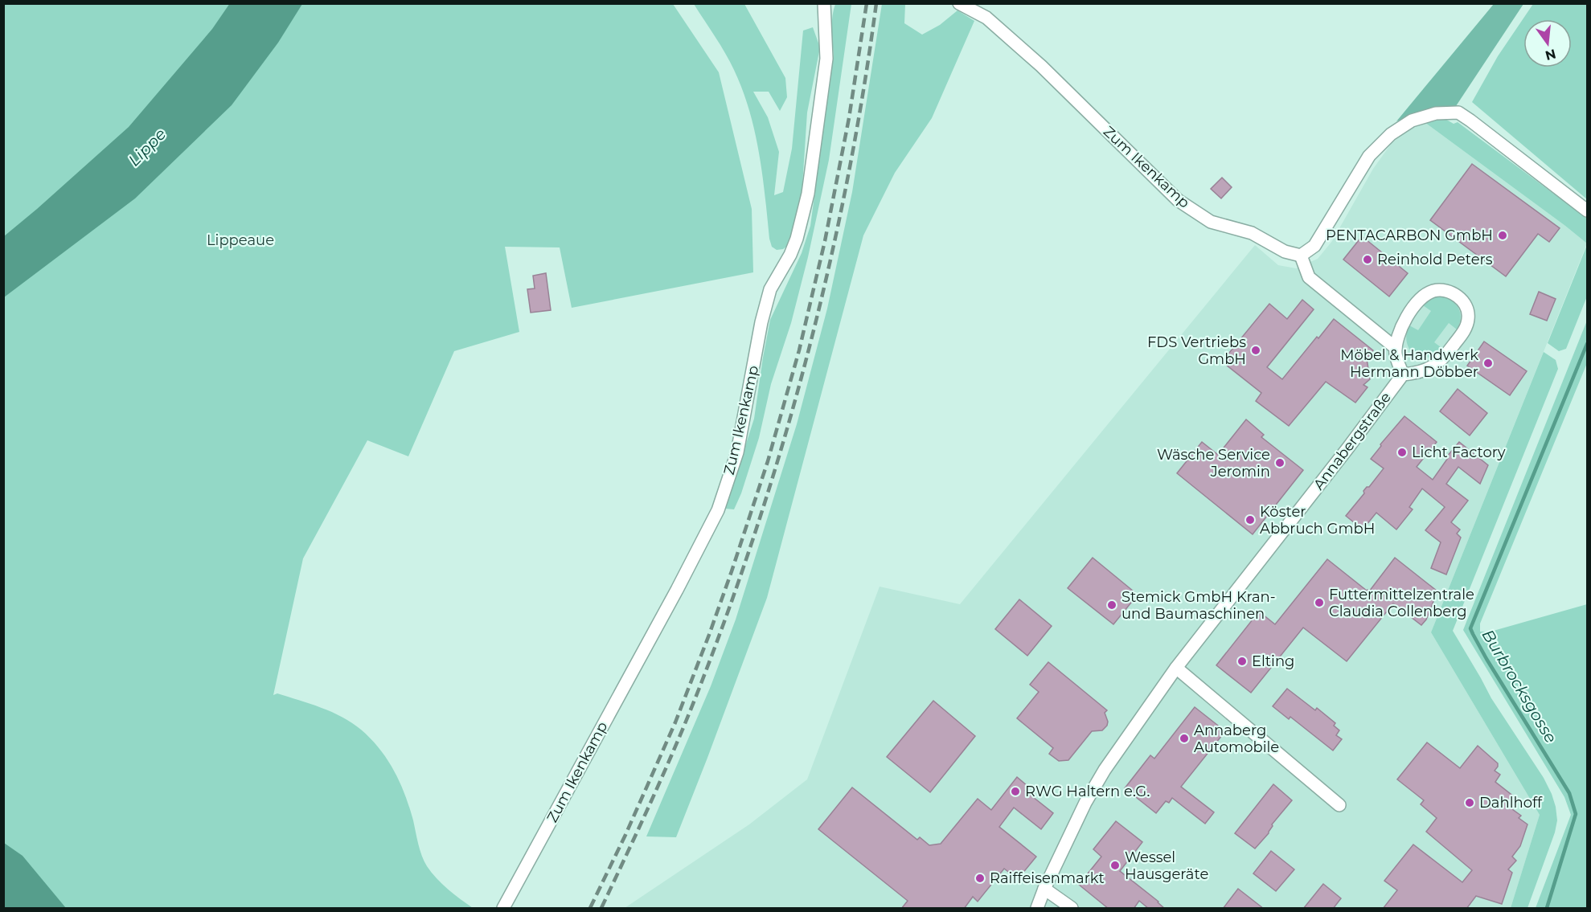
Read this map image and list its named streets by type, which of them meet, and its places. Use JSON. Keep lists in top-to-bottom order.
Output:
{
  "streets": {
    "street": ["Zum Ikenkamp", "Annabergstraße"]
  },
  "water": ["Lippe", "Burbrocksgosse"],
  "parks": ["Lippeaue"],
  "places": [
    "PENTACARBON GmbH",
    "Reinhold Peters",
    "FDS Vertriebs GmbH",
    "Möbel & Handwerk Hermann Döbber",
    "Licht Factory",
    "Wäsche Service Jeromin",
    "Köster Abbruch GmbH",
    "Futtermittelzentrale Claudia Collenberg",
    "Stemick GmbH Kran- und Baumaschinen",
    "Elting",
    "Annaberg Automobile",
    "RWG Haltern e.G.",
    "Dahlhoff",
    "Wessel Hausgeräte",
    "Raiffeisenmarkt"
  ],
  "north": "bottom"
}
